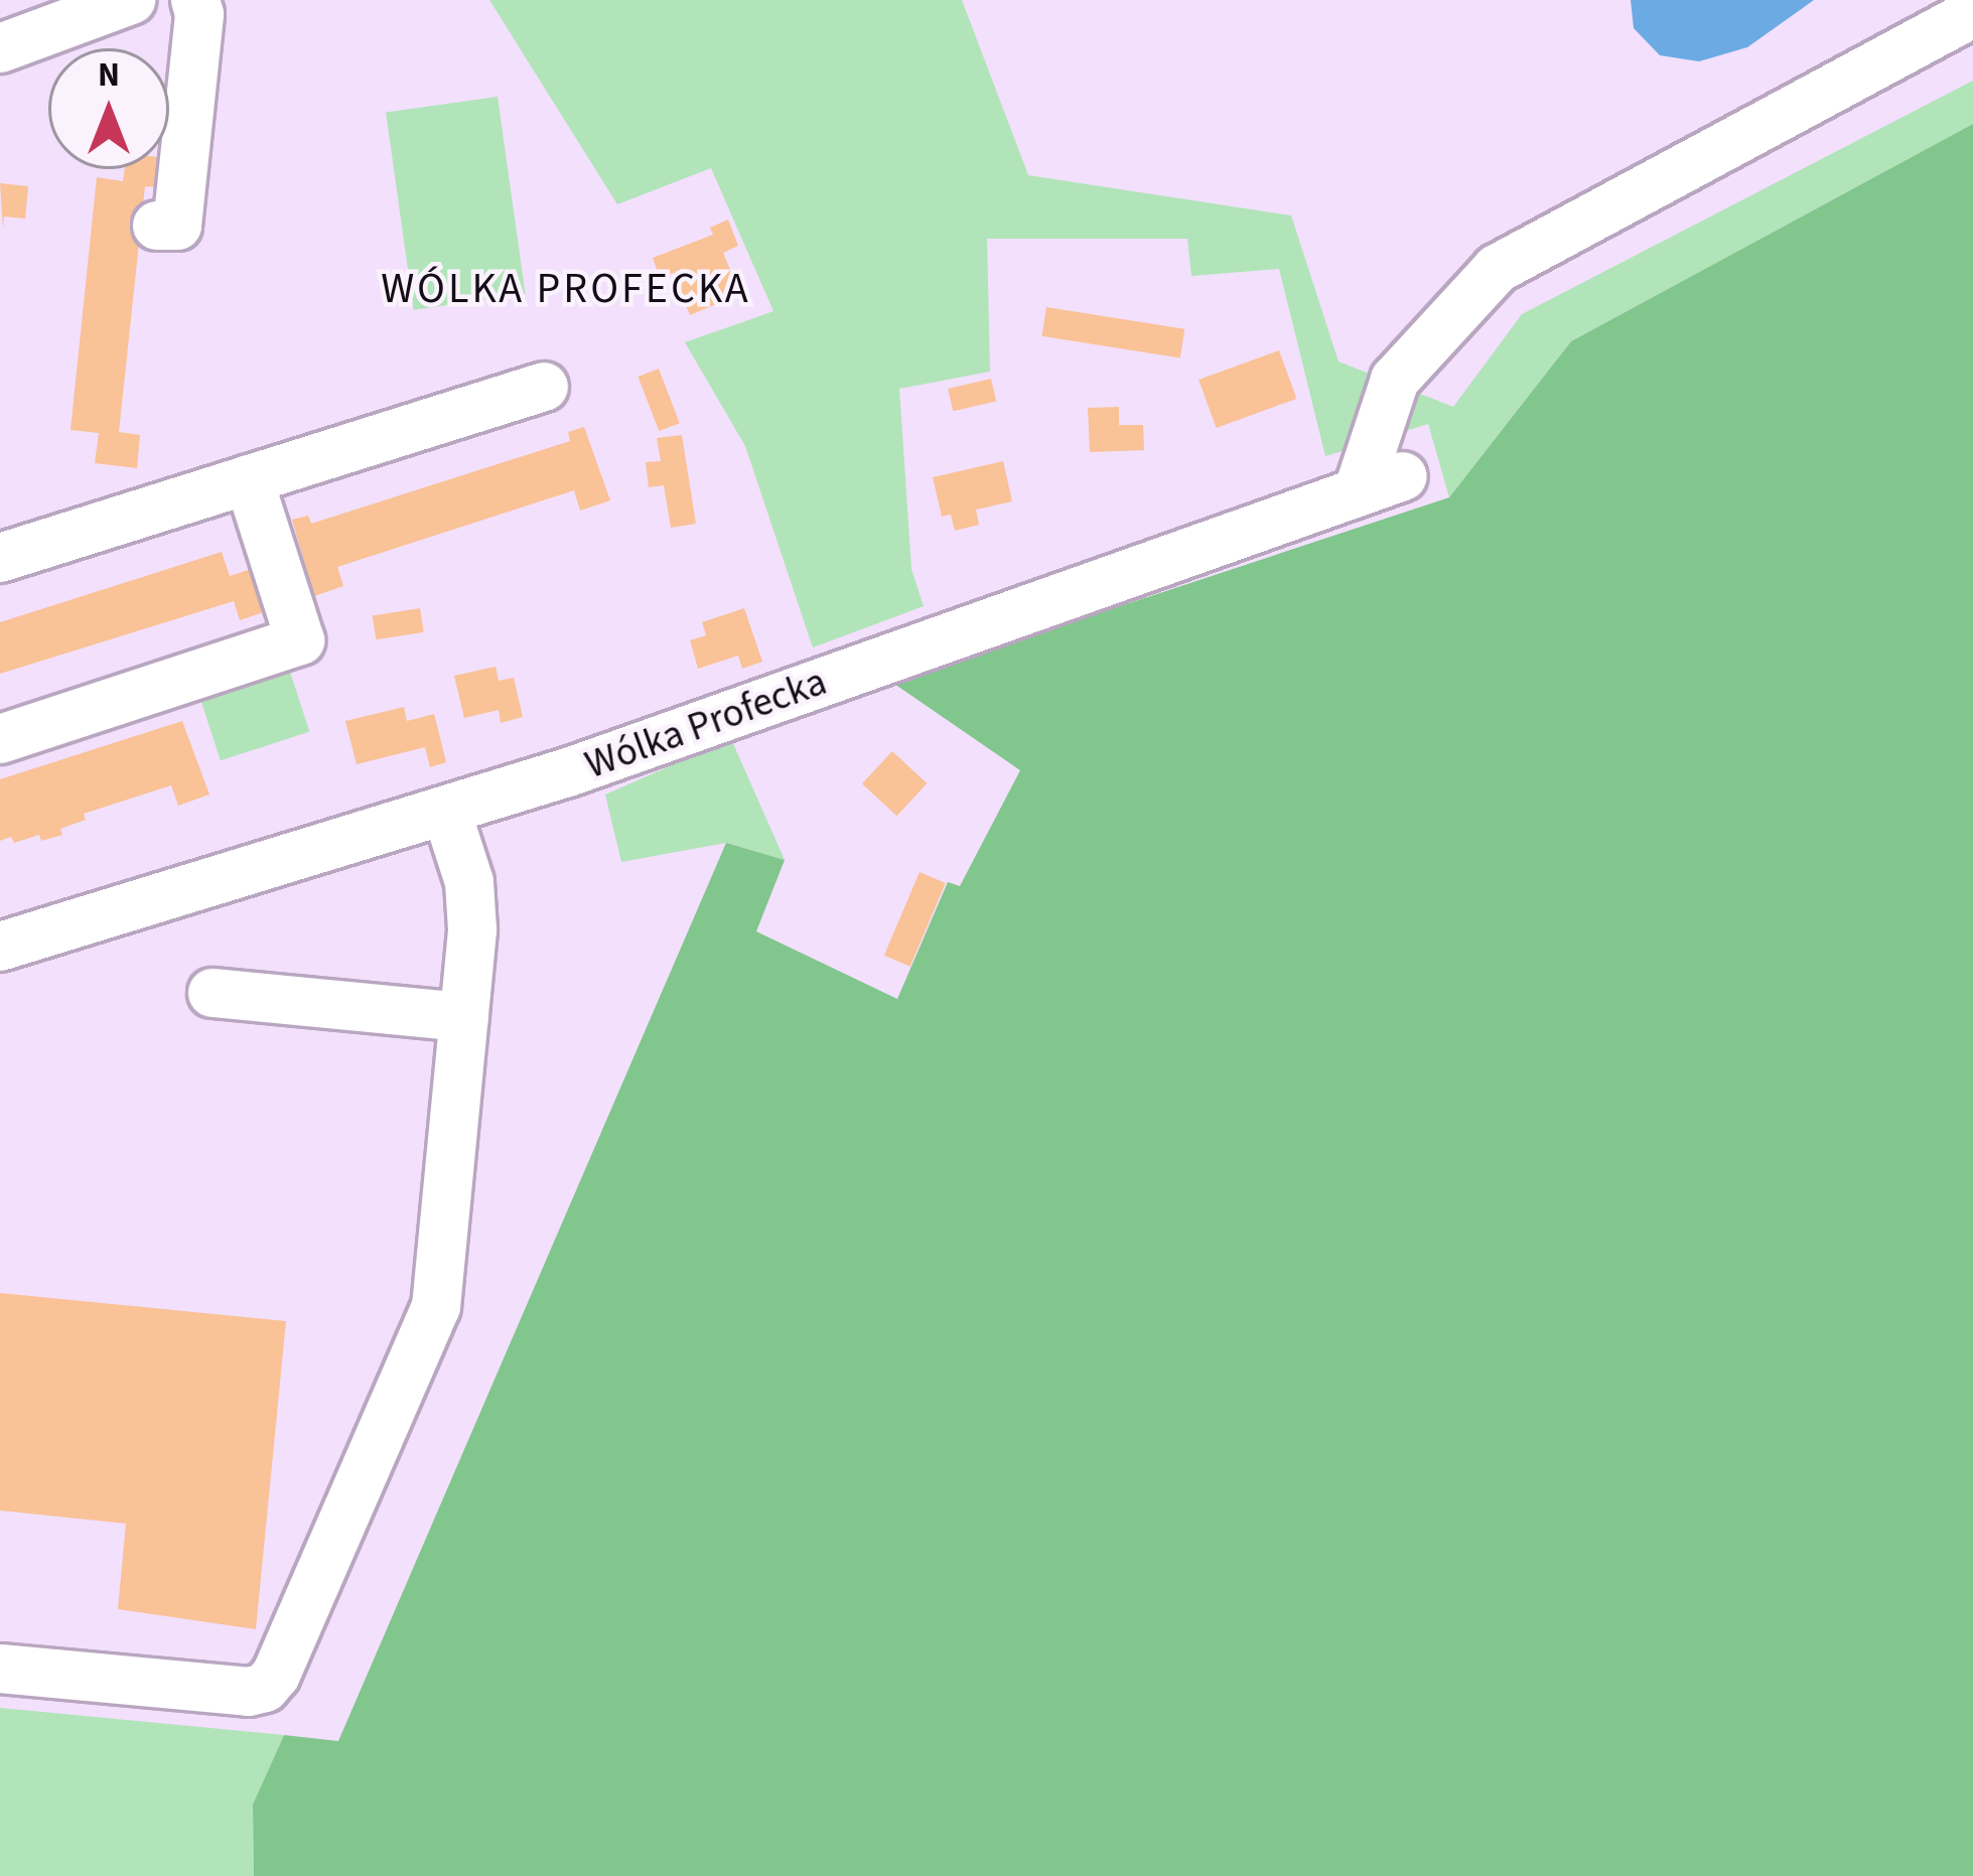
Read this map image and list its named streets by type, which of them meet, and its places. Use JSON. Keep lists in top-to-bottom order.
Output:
{
  "streets": {
    "street": ["Wólka Profecka"]
  },
  "districts": ["WÓLKA PROFECKA"],
  "north": "top"
}
